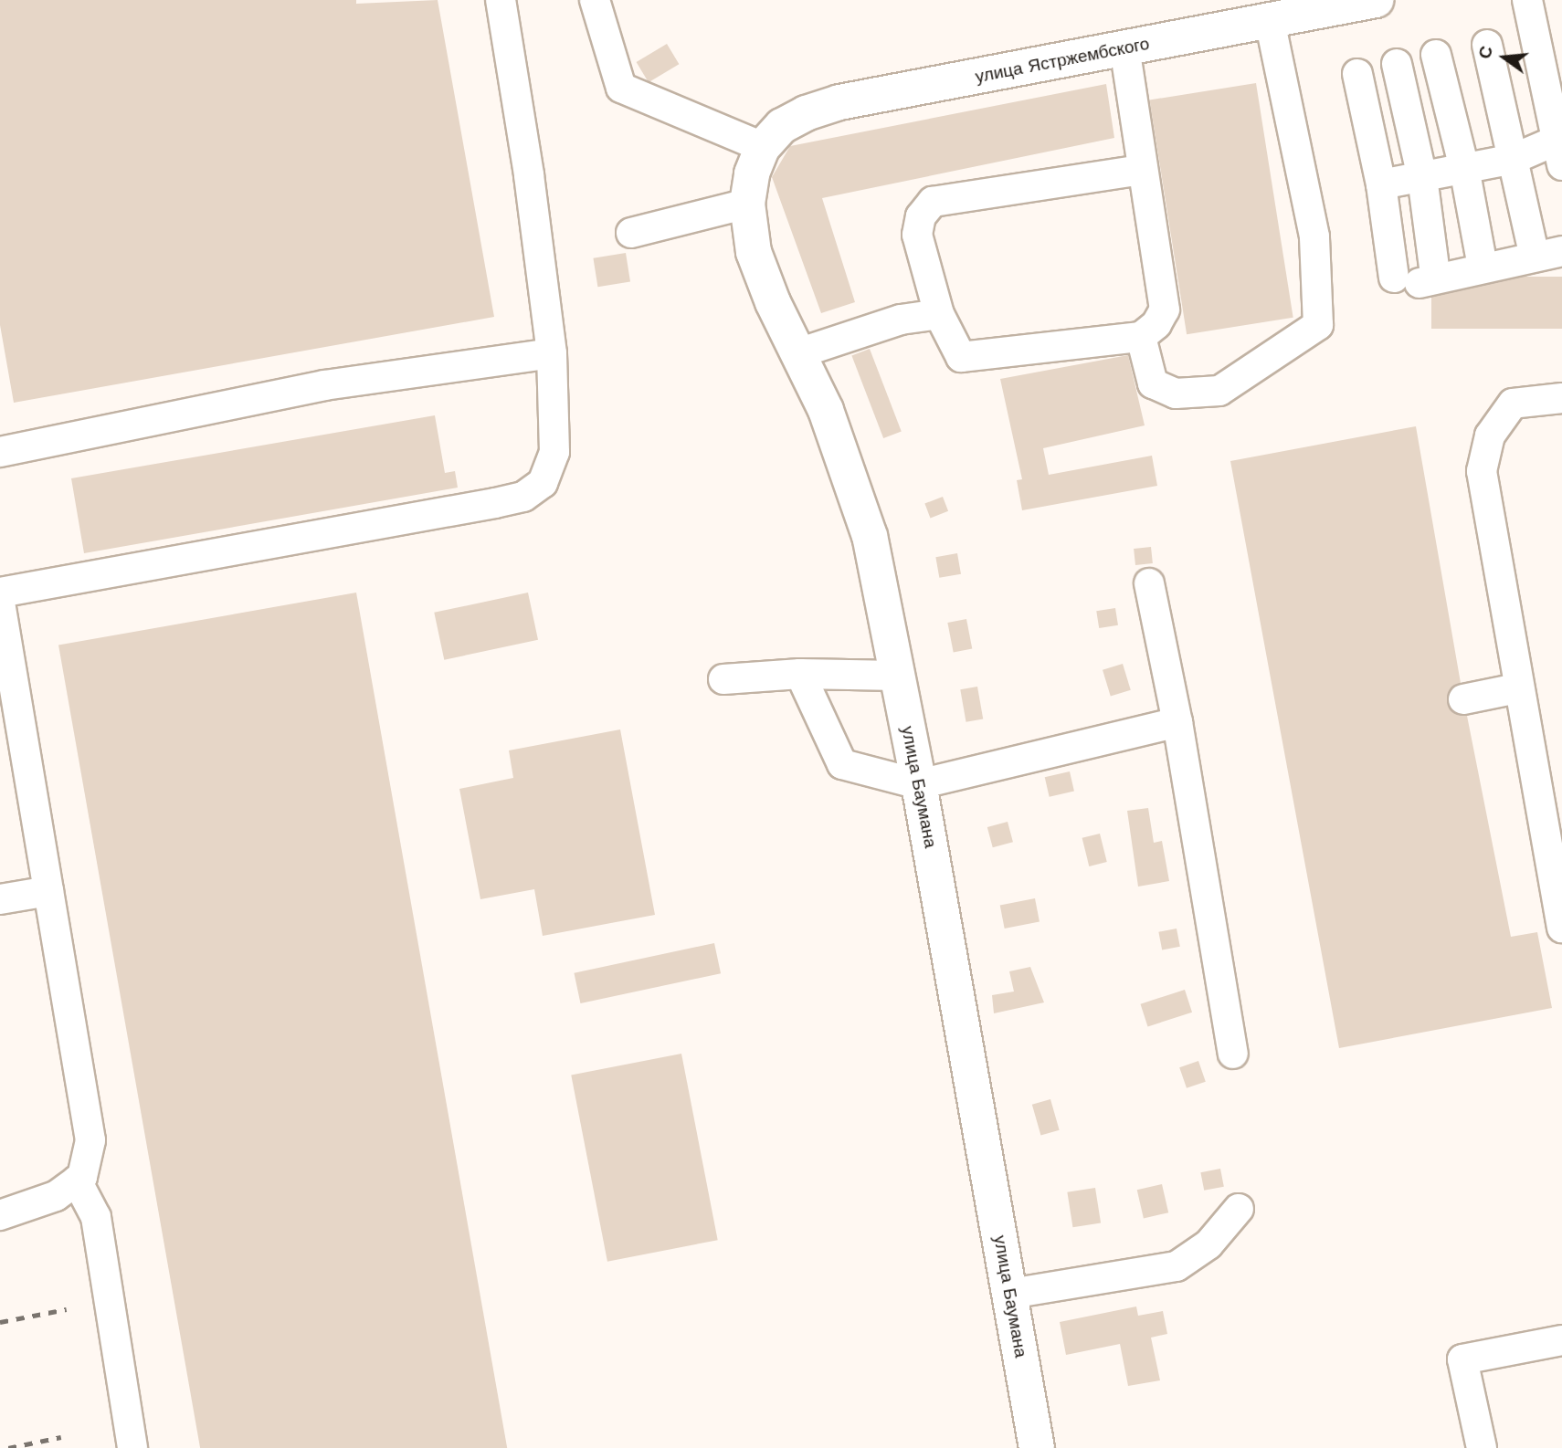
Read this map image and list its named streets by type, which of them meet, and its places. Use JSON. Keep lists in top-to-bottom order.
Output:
{
  "streets": {
    "main road": ["улица Ястржембского", "улица Баумана"]
  },
  "crossings": [
    ["улица Ястржембского", "улица Баумана"]
  ],
  "north": "left"
}
